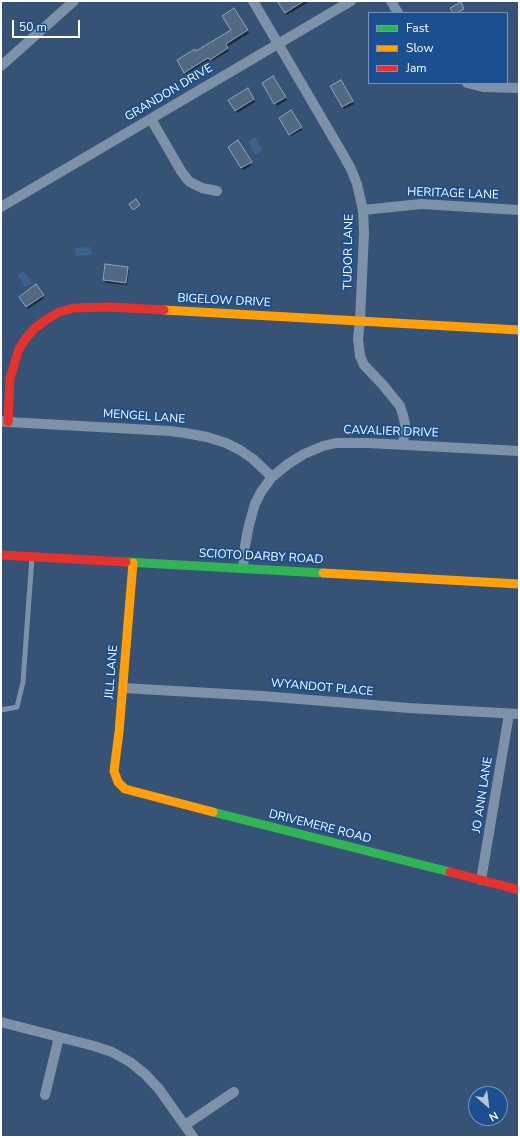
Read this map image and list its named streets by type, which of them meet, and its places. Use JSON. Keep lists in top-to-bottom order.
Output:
{
  "streets": {
    "street": [
      "GRANDON DRIVE",
      "HERITAGE LANE",
      "TUDOR LANE",
      "BIGELOW DRIVE",
      "MENGEL LANE",
      "CAVALIER DRIVE",
      "SCIOTO DARBY ROAD",
      "JILL LANE",
      "WYANDOT PLACE",
      "JO ANN LANE",
      "DRIVEMERE ROAD"
    ]
  },
  "crossings": [
    ["GRANDON DRIVE", "TUDOR LANE"],
    ["HERITAGE LANE", "TUDOR LANE"],
    ["TUDOR LANE", "BIGELOW DRIVE"],
    ["TUDOR LANE", "CAVALIER DRIVE"],
    ["BIGELOW DRIVE", "MENGEL LANE"],
    ["MENGEL LANE", "CAVALIER DRIVE"],
    ["CAVALIER DRIVE", "SCIOTO DARBY ROAD"],
    ["SCIOTO DARBY ROAD", "JILL LANE"],
    ["JILL LANE", "WYANDOT PLACE"],
    ["JILL LANE", "DRIVEMERE ROAD"],
    ["WYANDOT PLACE", "JO ANN LANE"],
    ["JO ANN LANE", "DRIVEMERE ROAD"]
  ],
  "legend": ["Fast", "Slow", "Jam"],
  "scale_bar": "50 m",
  "north": "bottom right"
}
